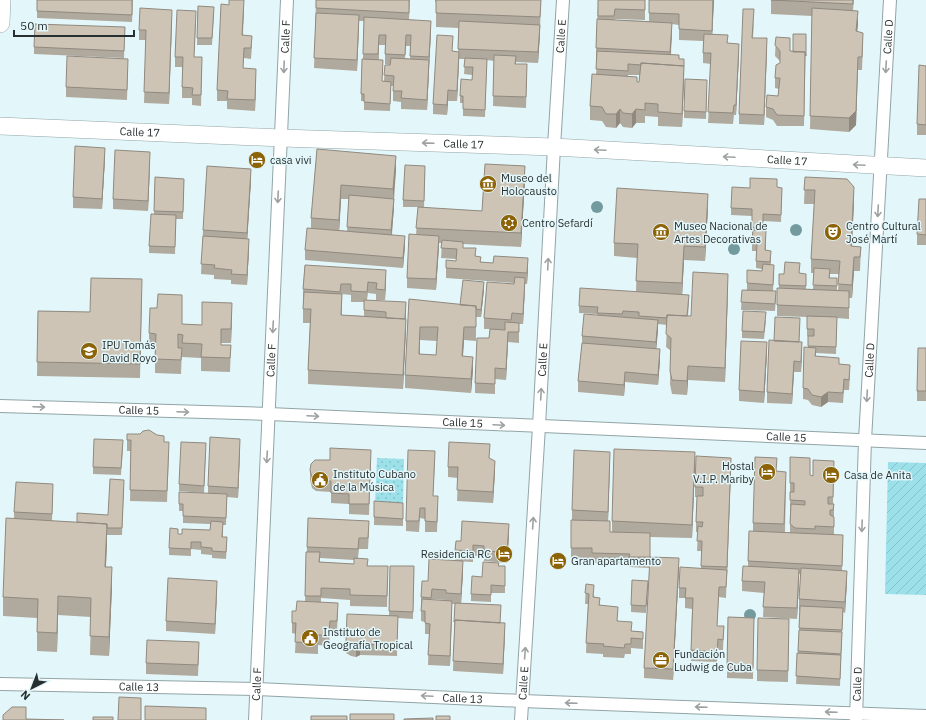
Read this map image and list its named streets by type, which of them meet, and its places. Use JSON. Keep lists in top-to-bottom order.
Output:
{
  "streets": {
    "street": [
      "Calle F",
      "Calle D",
      "Calle E",
      "Calle 17",
      "Calle 15",
      "Calle 13"
    ]
  },
  "crossings": [
    ["Calle F", "Calle 17"],
    ["Calle F", "Calle 15"],
    ["Calle F", "Calle 13"],
    ["Calle D", "Calle 17"],
    ["Calle D", "Calle 15"],
    ["Calle D", "Calle 13"],
    ["Calle E", "Calle 17"],
    ["Calle E", "Calle 15"],
    ["Calle E", "Calle 13"]
  ],
  "one_way": [
    "Calle F",
    "Calle D",
    "Calle E",
    "Calle 17",
    "Calle 15",
    "Calle 13"
  ],
  "places": {
    "hotel": [
      "casa vivi",
      "Hostal V.I.P. Mariby",
      "Casa de Anita",
      "Residencia RC",
      "Gran apartamento"
    ],
    "museum": ["Museo del Holocausto", "Museo Nacional de Artes Decorativas"],
    "synagogue": ["Centro Sefardí"],
    "theatre": ["Centro Cultural José Martí"],
    "school or university": ["IPU Tomás David Royo"],
    "public building": ["Instituto Cubano de la Música", "Instituto de Geografía Tropical"],
    "office": ["Fundación Ludwig de Cuba"]
  },
  "scale_bar": "50 m",
  "north": "bottom left"
}
